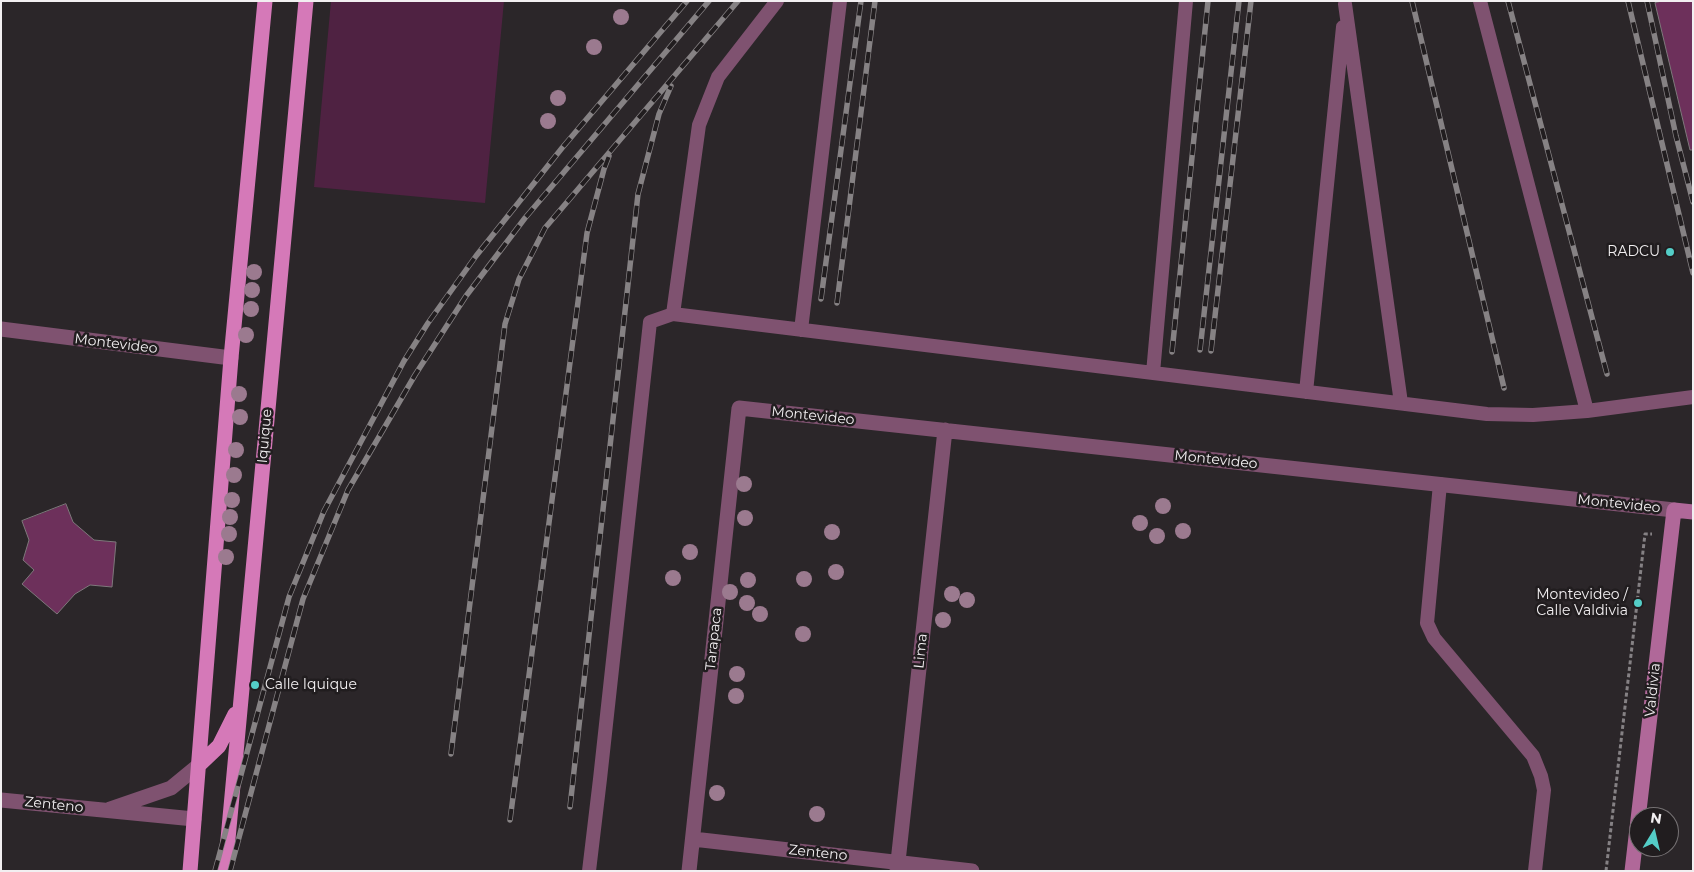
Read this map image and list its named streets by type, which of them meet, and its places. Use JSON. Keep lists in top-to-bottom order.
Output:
{
  "streets": {
    "main road": ["Iquique"],
    "street": [
      "Montevideo",
      "Tarapaca",
      "Lima",
      "Valdivia",
      "Zenteno"
    ]
  },
  "crossings": [
    ["Montevideo", "Tarapaca"],
    ["Montevideo", "Lima"],
    ["Montevideo", "Valdivia"],
    ["Tarapaca", "Zenteno"],
    ["Lima", "Zenteno"]
  ],
  "places": ["RADCU", "Montevideo / Calle Valdivia", "Calle Iquique"],
  "north": "top"
}
